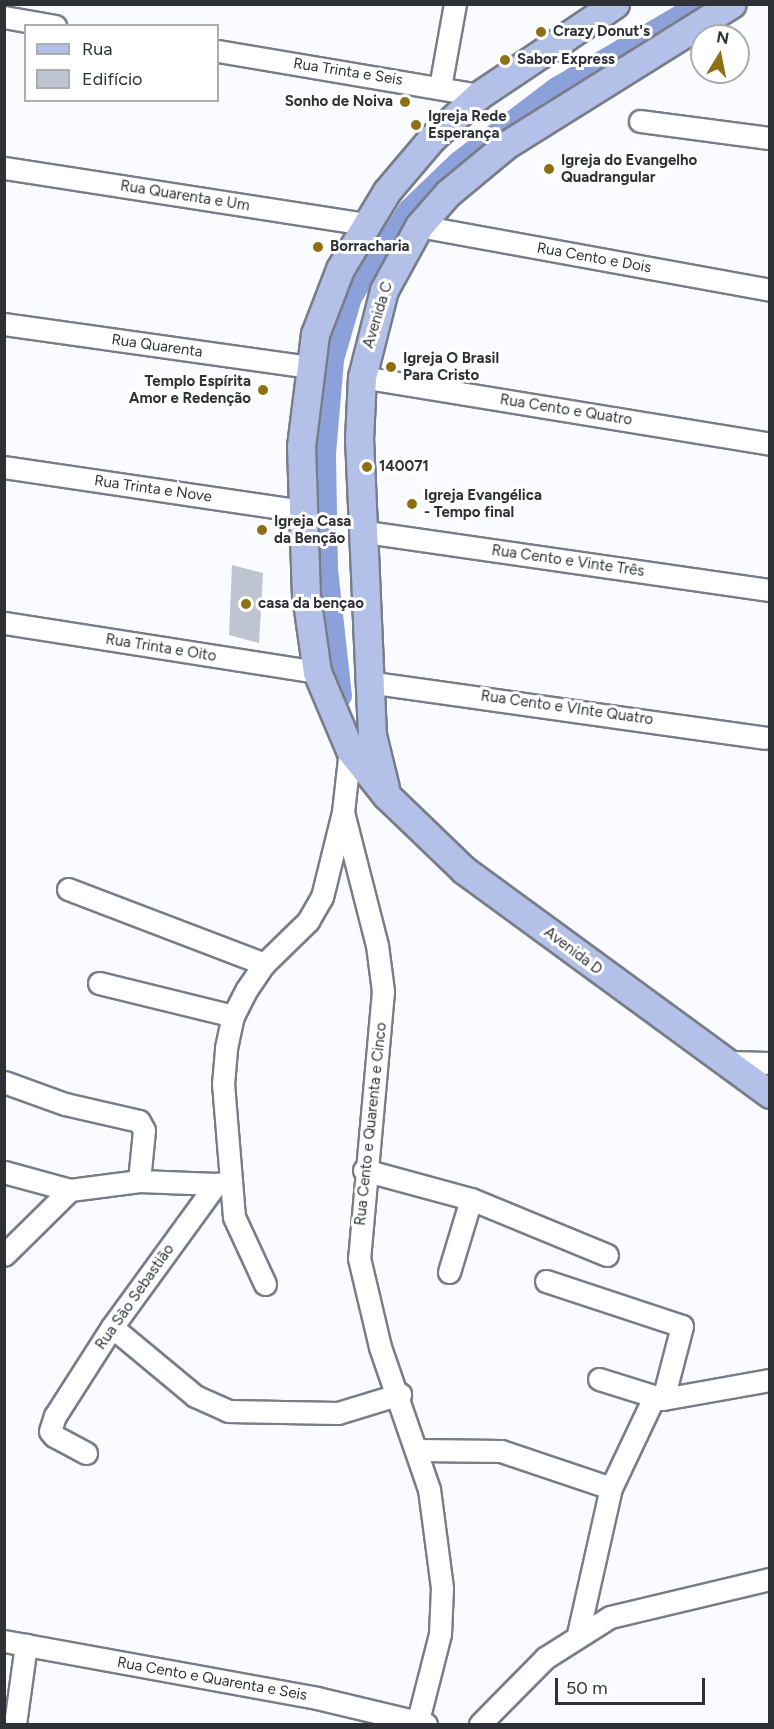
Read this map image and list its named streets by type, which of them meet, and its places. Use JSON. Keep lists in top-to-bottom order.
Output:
{
  "streets": {
    "main road": ["Avenida C", "Avenida D"],
    "street": [
      "Rua Trinta e Seis",
      "Rua Quarenta e Um",
      "Rua Cento e Dois",
      "Rua Quarenta",
      "Rua Cento e Quatro",
      "Rua Trinta e Nove",
      "Rua Cento e Vinte Três",
      "Rua Trinta e Oito",
      "Rua Cento e VInte Quatro",
      "Rua Cento e Quarenta e Cinco",
      "Rua São Sebastião",
      "Rua Cento e Quarenta e Seis"
    ]
  },
  "crossings": [
    ["Rua Trinta e Seis", "Avenida D"],
    ["Rua Quarenta e Um", "Avenida D"],
    ["Rua Cento e Dois", "Avenida C"],
    ["Avenida C", "Rua Cento e Quatro"],
    ["Avenida C", "Rua Cento e Vinte Três"],
    ["Avenida C", "Rua Cento e VInte Quatro"],
    ["Avenida C", "Avenida D"],
    ["Rua Quarenta", "Avenida D"],
    ["Rua Trinta e Nove", "Avenida D"],
    ["Rua Trinta e Oito", "Avenida D"],
    ["Rua Cento e Quarenta e Cinco", "Rua Cento e Quarenta e Seis"]
  ],
  "places": [
    "Crazy Donut's",
    "Sabor Express",
    "Sonho de Noiva",
    "Igreja Rede Esperança",
    "Igreja do Evangelho Quadrangular",
    "Borracharia",
    "Igreja O Brasil Para Cristo",
    "Templo Espírita Amor e Redenção",
    "140071",
    "Igreja Evangélica - Tempo final",
    "Igreja Casa da Benção",
    "casa da bençao"
  ],
  "legend": ["Rua", "Edifício"],
  "scale_bar": "50 m",
  "north": "top"
}
